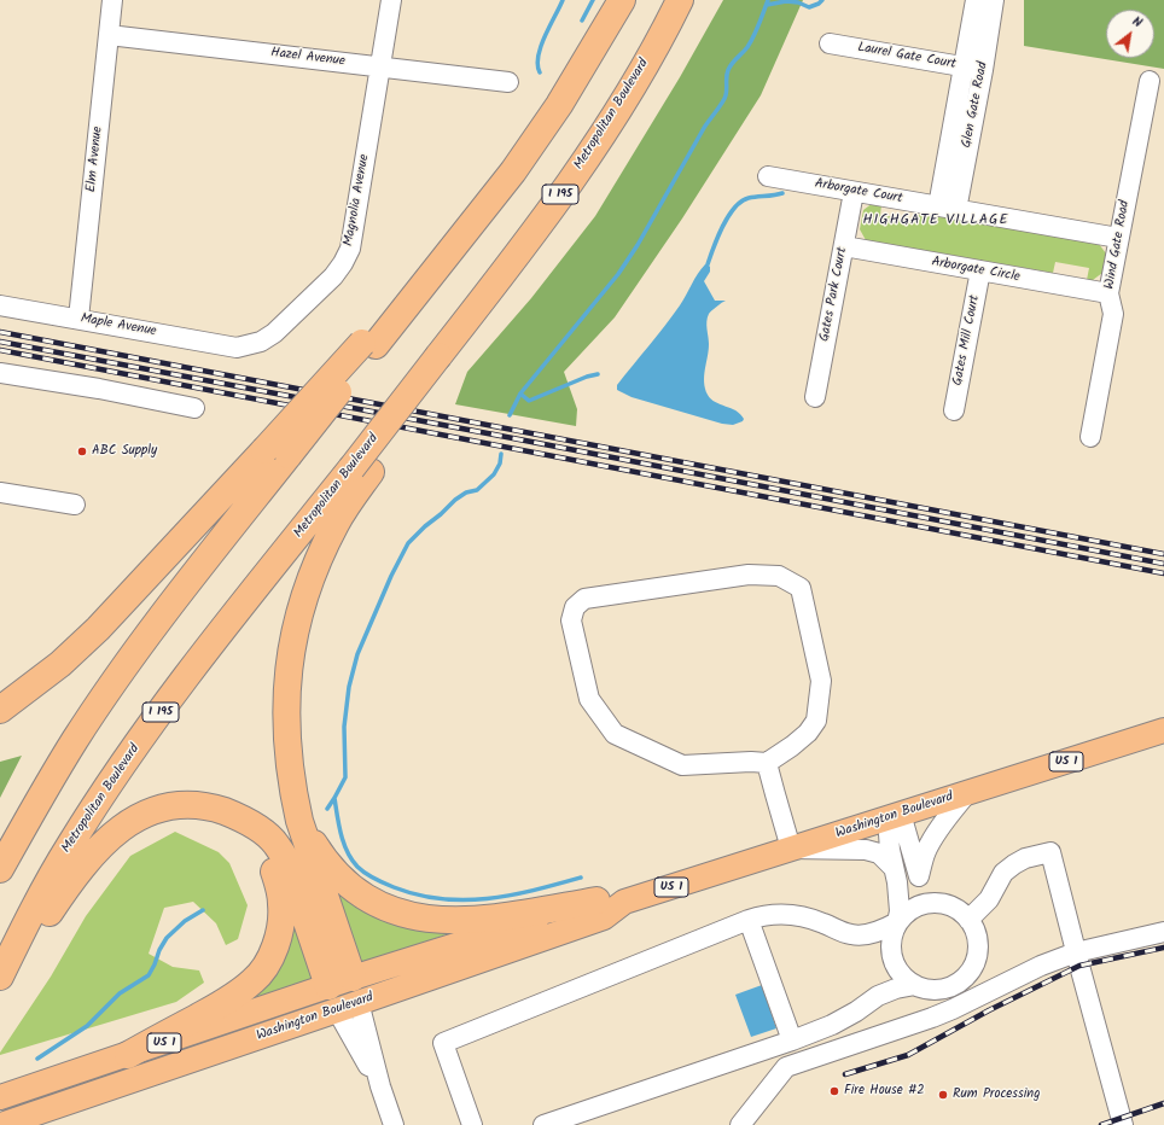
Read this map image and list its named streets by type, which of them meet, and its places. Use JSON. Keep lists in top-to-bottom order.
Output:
{
  "streets": {
    "highway": ["Metropolitan Boulevard", "I 195"],
    "main road": ["US 1", "Washington Boulevard"],
    "street": [
      "Laurel Gate Court",
      "Hazel Avenue",
      "Glen Gate Road",
      "Elm Avenue",
      "Arborgate Court",
      "Magnolia Avenue",
      "Wind Gate Road",
      "Arborgate Circle",
      "Gates Park Court",
      "Maple Avenue",
      "Gates Mill Court"
    ]
  },
  "crossings": [
    ["Laurel Gate Court", "Glen Gate Road"],
    ["Hazel Avenue", "Elm Avenue"],
    ["Hazel Avenue", "Magnolia Avenue"],
    ["Glen Gate Road", "Arborgate Court"],
    ["Elm Avenue", "Maple Avenue"],
    ["Arborgate Court", "Wind Gate Road"],
    ["Arborgate Court", "Gates Park Court"],
    ["Magnolia Avenue", "Maple Avenue"],
    ["Wind Gate Road", "Arborgate Circle"],
    ["Arborgate Circle", "Gates Park Court"],
    ["Arborgate Circle", "Gates Mill Court"]
  ],
  "districts": ["HIGHGATE VILLAGE"],
  "places": ["ABC Supply", "Fire House #2", "Rum Processing"],
  "north": "top right"
}
